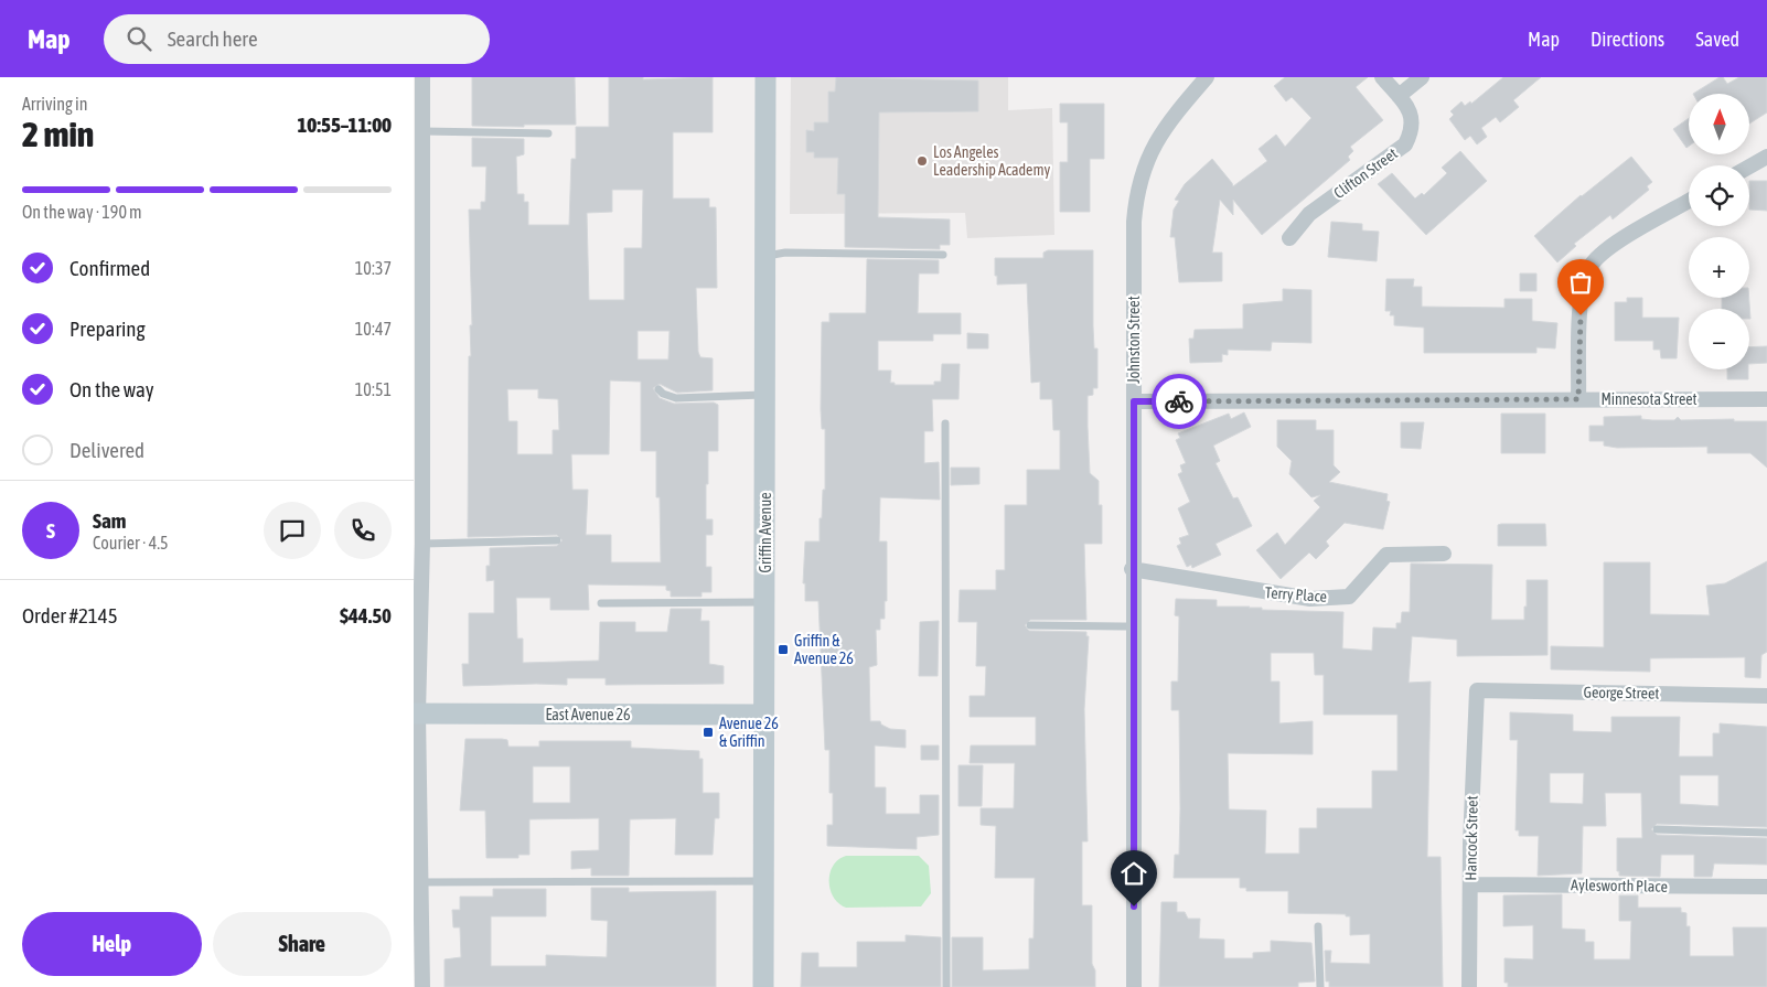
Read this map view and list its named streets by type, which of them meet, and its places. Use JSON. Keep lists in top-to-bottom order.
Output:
{
  "streets": {
    "street": [
      "Clifton Street",
      "Johnston Street",
      "Minnesota Street",
      "Griffin Avenue",
      "Terry Place",
      "George Street",
      "East Avenue 26",
      "Hancock Street",
      "Aylesworth Place"
    ]
  },
  "crossings": [
    ["Johnston Street", "Minnesota Street"],
    ["Johnston Street", "Terry Place"],
    ["Griffin Avenue", "East Avenue 26"],
    ["George Street", "Hancock Street"],
    ["Hancock Street", "Aylesworth Place"]
  ],
  "places": {
    "other": ["Los Angeles Leadership Academy"],
    "transit": ["Griffin & Avenue 26", "Avenue 26 & Griffin"]
  },
  "north": "top",
  "page": {
    "header": "Map",
    "search": "Search here",
    "nav": ["Map", "Directions", "Saved"],
    "heading": ["2 min", "Arriving in", "10:55–11:00"],
    "panel": [
      "Sam",
      "Courier · 4.5",
      "Order #2145",
      "$44.50"
    ],
    "map_buttons": ["+", "−"],
    "bar": "On the way · 190 m",
    "list": [
      ["Confirmed", "10:37"],
      ["Preparing", "10:47"],
      ["On the way", "10:51"],
      "Delivered"
    ],
    "round": "S",
    "buttons": ["Help", "Share"]
  }
}
